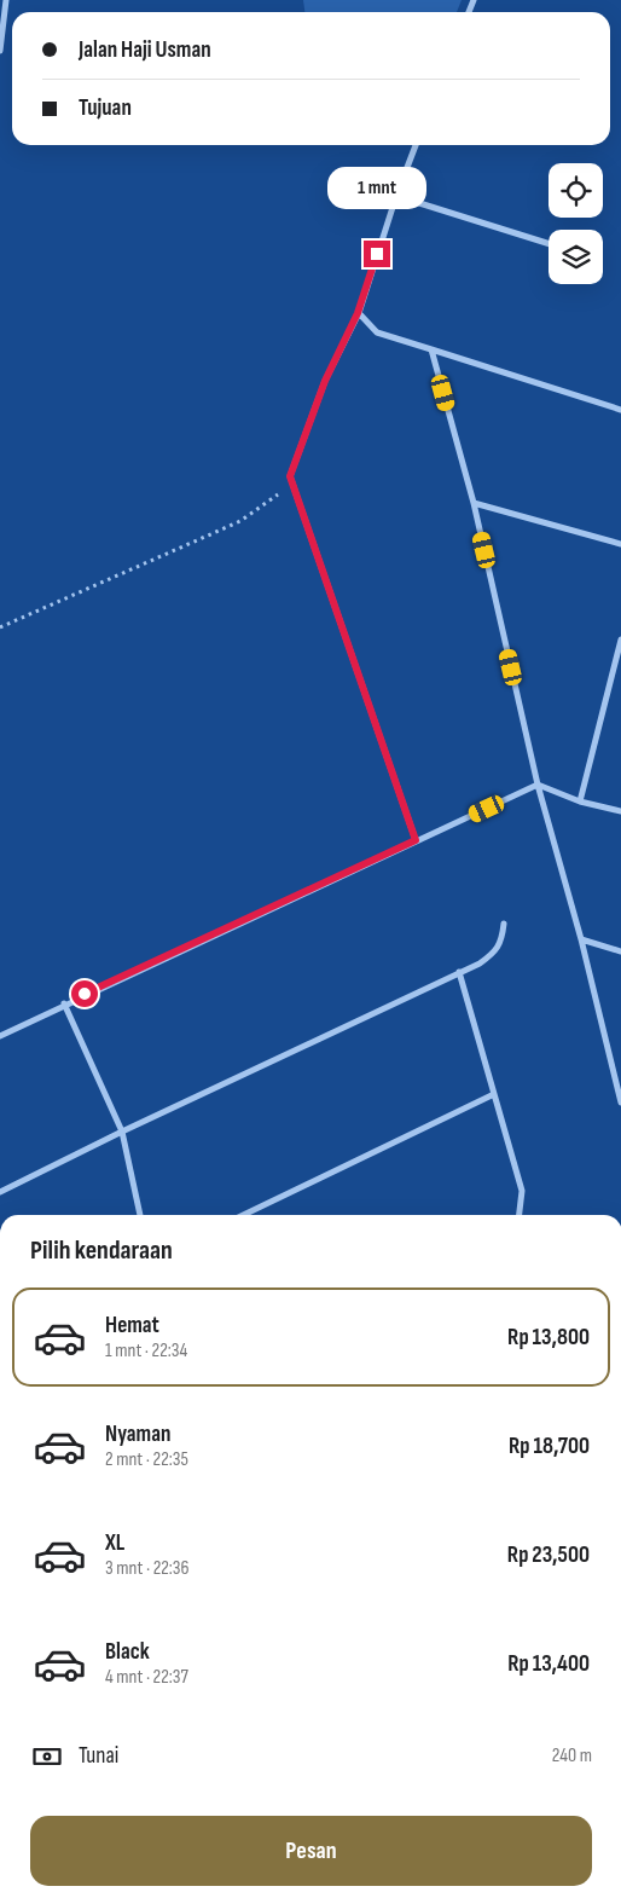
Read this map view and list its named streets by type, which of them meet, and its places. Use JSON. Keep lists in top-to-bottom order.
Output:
{
  "page": {
    "banner": ["Jalan Haji Usman", "Tujuan"],
    "bubble": "1 mnt",
    "heading": "Pilih kendaraan",
    "list": [
      {
        "name": "Hemat",
        "note": "1 mnt · 22:34",
        "value": "Rp 13,800"
      },
      {
        "name": "Nyaman",
        "note": "2 mnt · 22:35",
        "value": "Rp 18,700"
      },
      {
        "name": "XL",
        "note": "3 mnt · 22:36",
        "value": "Rp 23,500"
      },
      {
        "name": "Black",
        "note": "4 mnt · 22:37",
        "value": "Rp 13,400"
      }
    ],
    "pay": ["Tunai", "240 m"],
    "buttons": "Pesan"
  }
}
